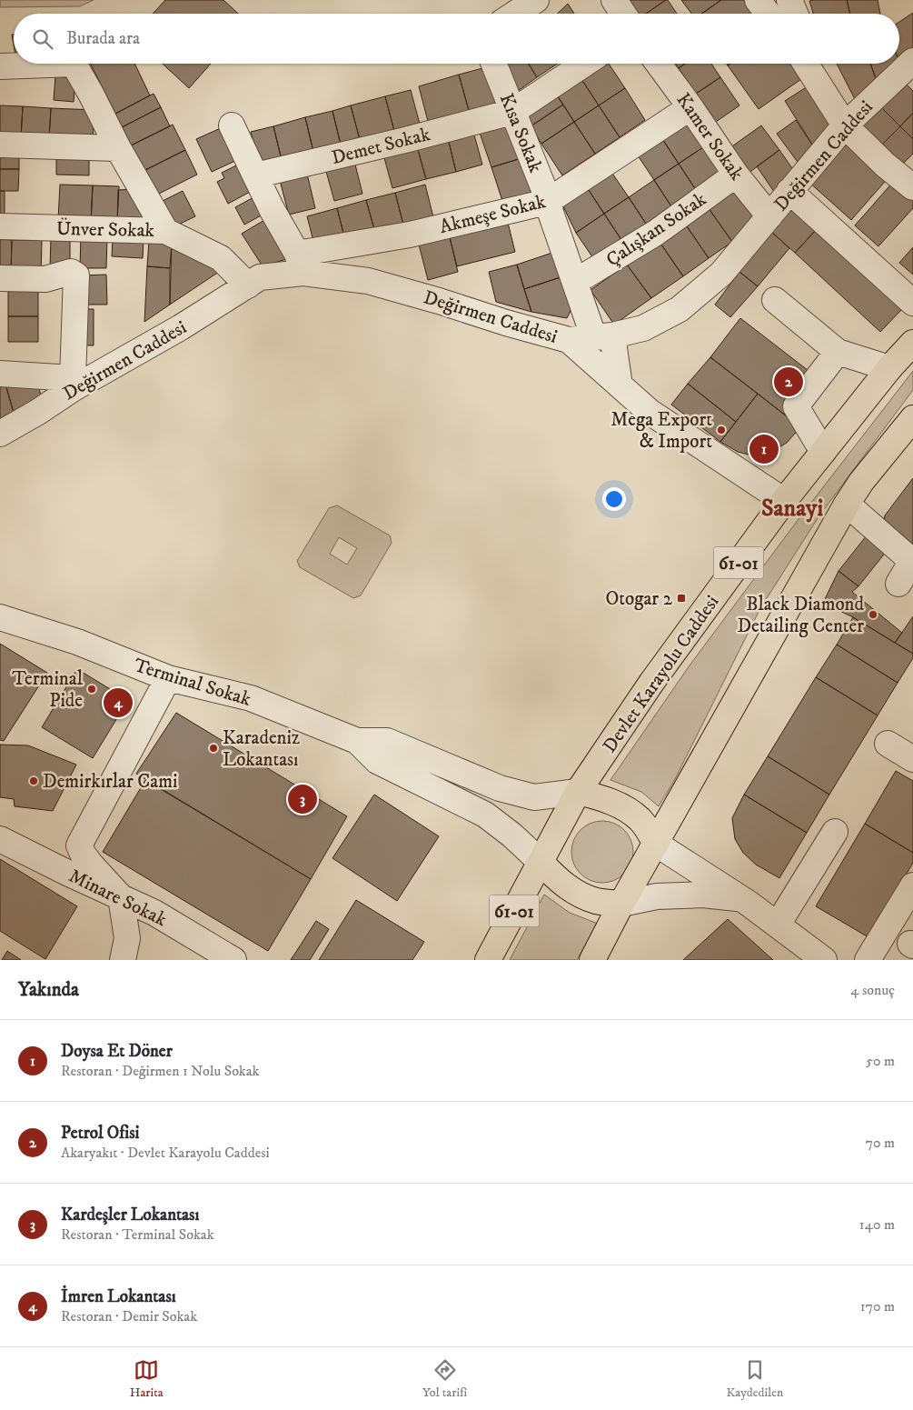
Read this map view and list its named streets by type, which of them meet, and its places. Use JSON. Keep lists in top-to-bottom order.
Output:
{
  "streets": {
    "main road": ["61-01", "Devlet Karayolu Caddesi"],
    "street": [
      "Kısa Sokak",
      "Kamer Sokak",
      "Demet Sokak",
      "Değirmen Caddesi",
      "Akmeşe Sokak",
      "Ünver Sokak",
      "Çalışkan Sokak",
      "Terminal Sokak",
      "Minare Sokak"
    ]
  },
  "crossings": [
    ["Kısa Sokak", "Demet Sokak"],
    ["Kısa Sokak", "Değirmen Caddesi"],
    ["Kısa Sokak", "Akmeşe Sokak"],
    ["Kısa Sokak", "Çalışkan Sokak"],
    ["Kamer Sokak", "Değirmen Caddesi"],
    ["Kamer Sokak", "Akmeşe Sokak"],
    ["Kamer Sokak", "Çalışkan Sokak"],
    ["Değirmen Caddesi", "Akmeşe Sokak"],
    ["Değirmen Caddesi", "Ünver Sokak"],
    ["61-01", "Devlet Karayolu Caddesi"],
    ["61-01", "Terminal Sokak"],
    ["Devlet Karayolu Caddesi", "Terminal Sokak"]
  ],
  "districts": ["Sanayi"],
  "places": {
    "other": [
      "Mega Export & Import",
      "Black Diamond Detailing Center",
      "Terminal Pide",
      "Karadeniz Lokantası",
      "Demirkırlar Cami"
    ],
    "transit": ["Otogar 2"]
  },
  "page": {
    "search": "Burada ara",
    "pins": [
      "2",
      "1",
      "4",
      "3"
    ],
    "heading": ["Yakında", "4 sonuç"],
    "list": [
      {
        "mark": "1",
        "name": "Doysa Et Döner",
        "note": "Restoran · Değirmen 1 Nolu Sokak",
        "value": "50 m"
      },
      {
        "mark": "2",
        "name": "Petrol Ofisi",
        "note": "Akaryakıt · Devlet Karayolu Caddesi",
        "value": "70 m"
      },
      {
        "mark": "3",
        "name": "Kardeşler Lokantası",
        "note": "Restoran · Terminal Sokak",
        "value": "140 m"
      },
      {
        "mark": "4",
        "name": "İmren Lokantası",
        "note": "Restoran · Demir Sokak",
        "value": "170 m"
      }
    ],
    "nav": ["Harita", "Yol tarifi", "Kaydedilen"]
  }
}
